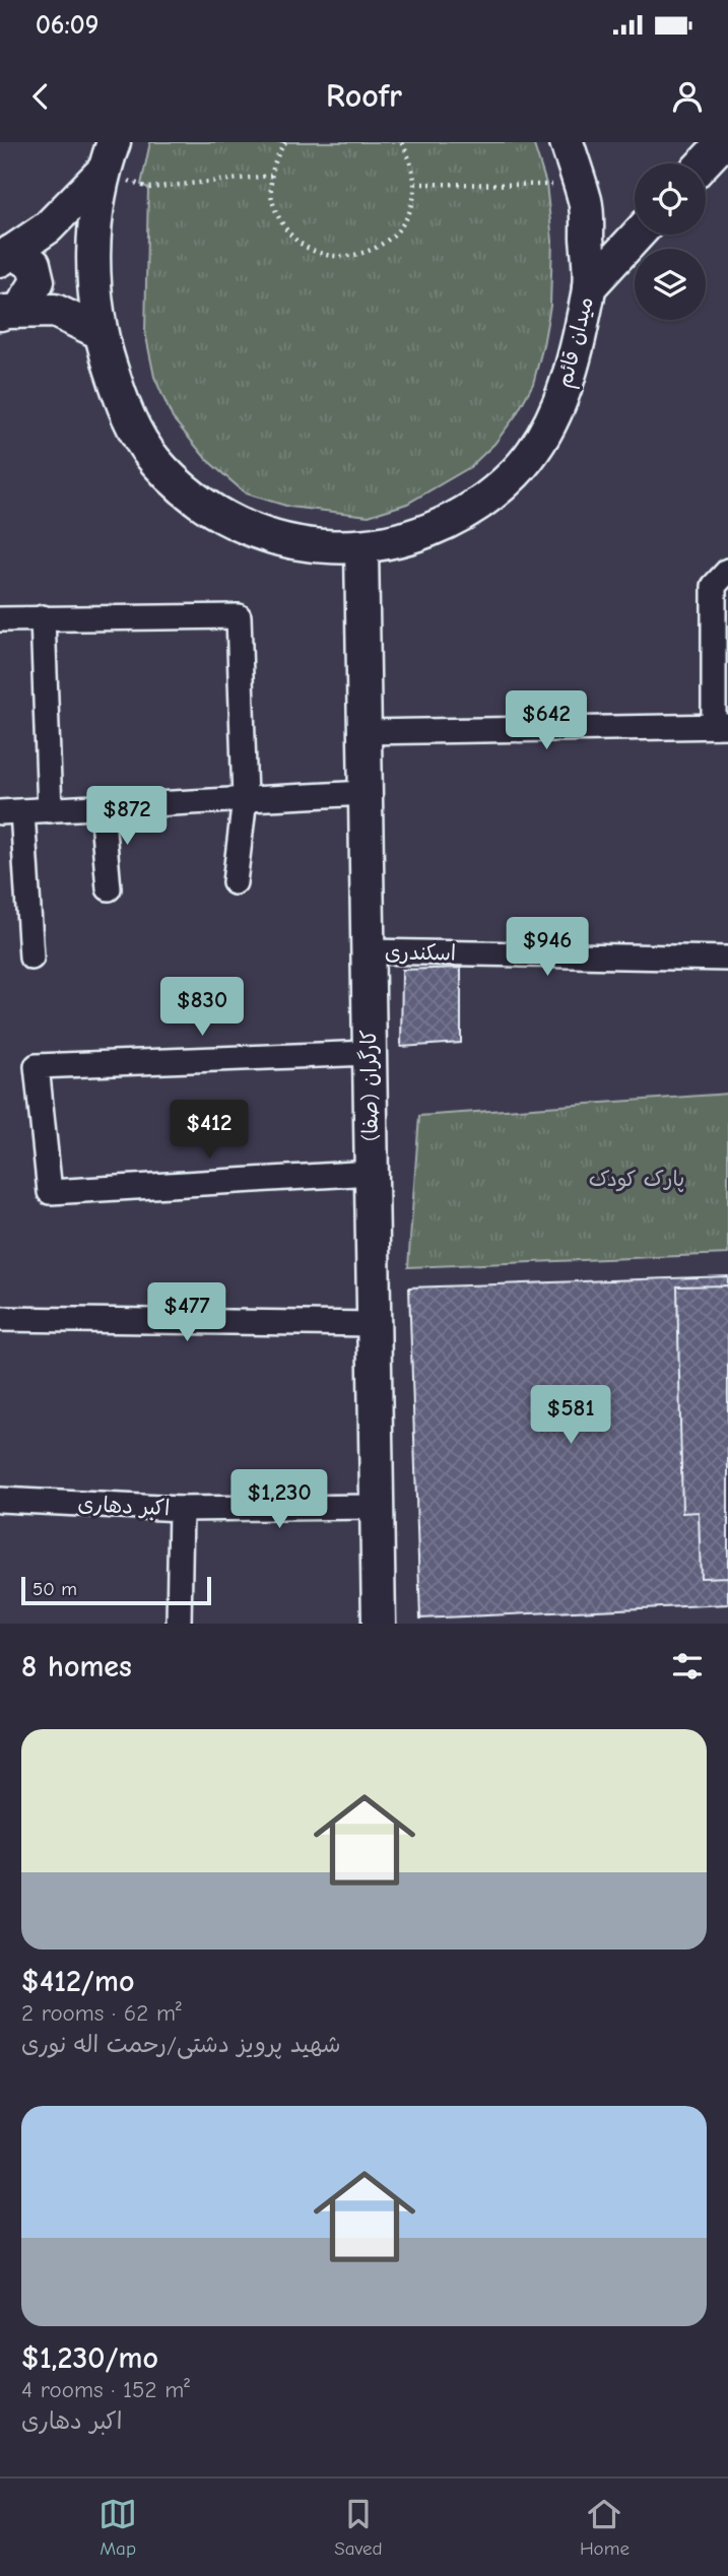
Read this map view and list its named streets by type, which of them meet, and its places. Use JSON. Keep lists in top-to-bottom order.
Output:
{
  "streets": {
    "main road": ["میدان قائم", "کارگران (صفا)"],
    "street": ["اسکندری", "اکبر دهاری"]
  },
  "crossings": [
    ["میدان قائم", "کارگران (صفا)"],
    ["اسکندری", "کارگران (صفا)"],
    ["کارگران (صفا)", "اکبر دهاری"]
  ],
  "parks": ["پارک کودک"],
  "scale_bar": "50 m",
  "page": {
    "status": "06:09",
    "header": "Roofr",
    "price": [
      "$642",
      "$872",
      "$946",
      "$830",
      "$412",
      "$477",
      "$581",
      "$1,230"
    ],
    "scale": "50 m",
    "heading": "8 homes",
    "list": [
      {
        "name": "$412/mo",
        "note": "2 rooms · 62 m² · شهید پرویز دشتی/رحمت اله نوری"
      },
      {
        "name": "$1,230/mo",
        "note": "4 rooms · 152 m² · اکبر دهاری"
      }
    ],
    "tabs": ["Map", "Saved", "Home"]
  }
}
